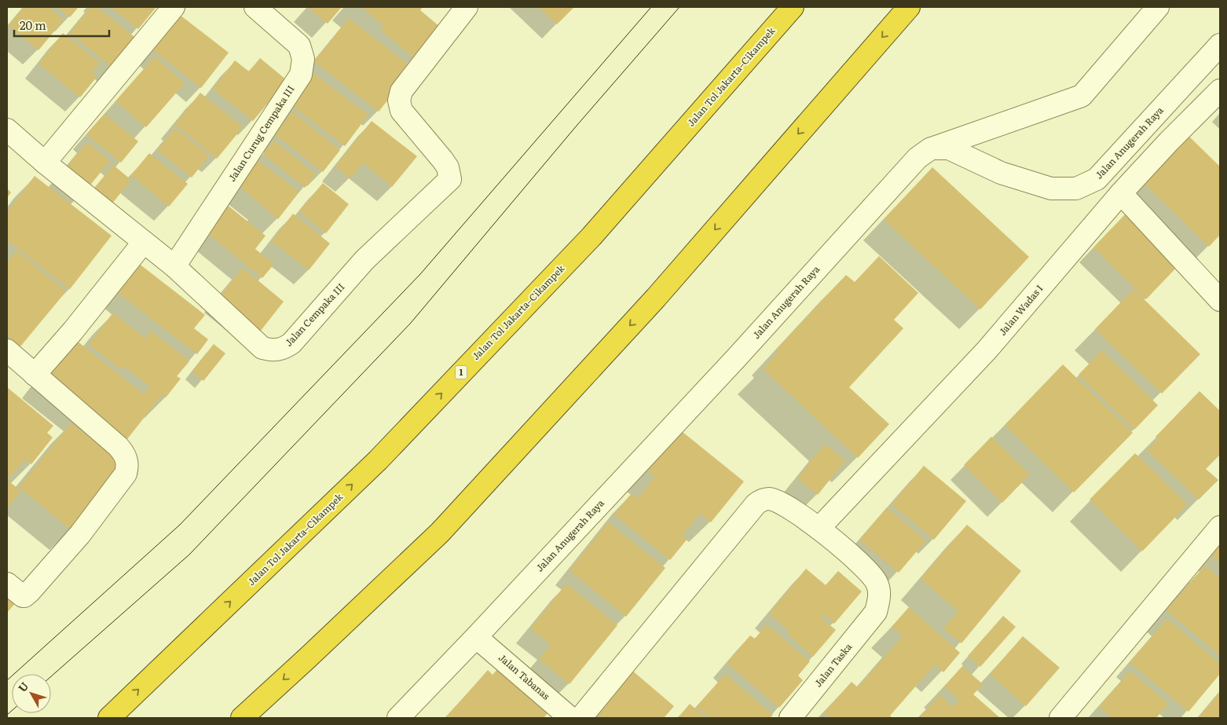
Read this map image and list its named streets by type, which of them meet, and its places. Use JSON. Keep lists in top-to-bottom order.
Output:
{
  "streets": {
    "highway": ["Jalan Tol Jakarta–Cikampek", "1"],
    "street": [
      "Jalan Curug Cempaka III",
      "Jalan Anugerah Raya",
      "Jalan Wadas I",
      "Jalan Cempaka III",
      "Jalan Taska",
      "Jalan Tabanas"
    ]
  },
  "crossings": [
    ["Jalan Curug Cempaka III", "Jalan Cempaka III"],
    ["Jalan Anugerah Raya", "Jalan Tabanas"],
    ["Jalan Wadas I", "Jalan Taska"]
  ],
  "scale_bar": "20 m",
  "north": "top left"
}
